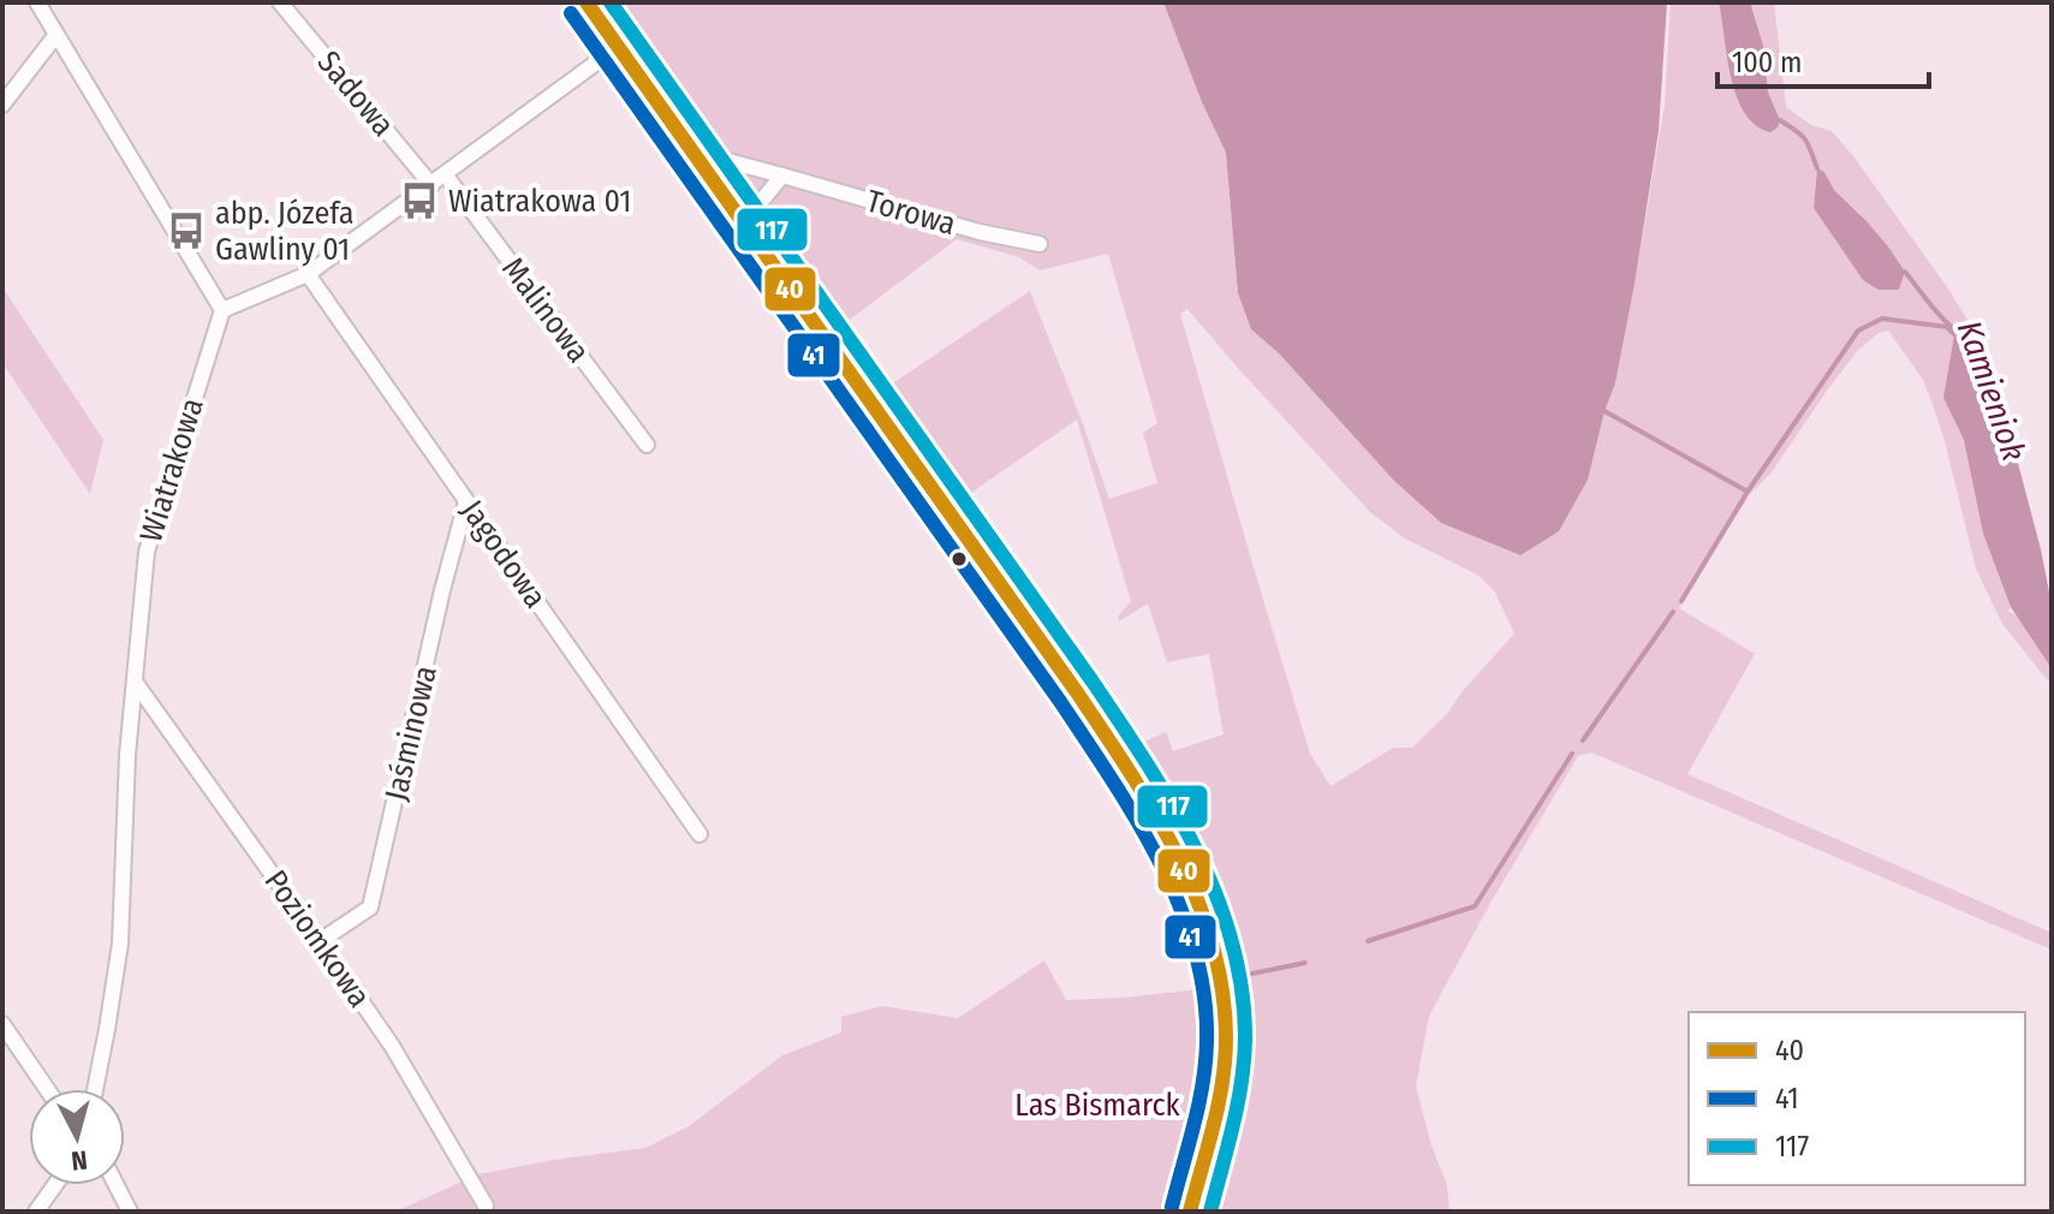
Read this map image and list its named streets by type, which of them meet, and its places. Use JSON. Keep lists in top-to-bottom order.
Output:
{
  "streets": {
    "street": [
      "Sadowa",
      "Torowa",
      "Malinowa",
      "Wiatrakowa",
      "Jagodowa",
      "Jaśminowa",
      "Poziomkowa"
    ]
  },
  "crossings": [
    ["Wiatrakowa", "Poziomkowa"],
    ["Jagodowa", "Jaśminowa"],
    ["Jaśminowa", "Poziomkowa"]
  ],
  "water": ["Kamieniok"],
  "parks": ["Las Bismarck"],
  "places": {
    "bus stop": ["Wiatrakowa 01", "abp. Józefa Gawliny 01"]
  },
  "lines": ["transit line 40", "transit line 117", "transit line 41"],
  "legend": ["40", "41", "117"],
  "scale_bar": "100 m",
  "north": "bottom"
}
